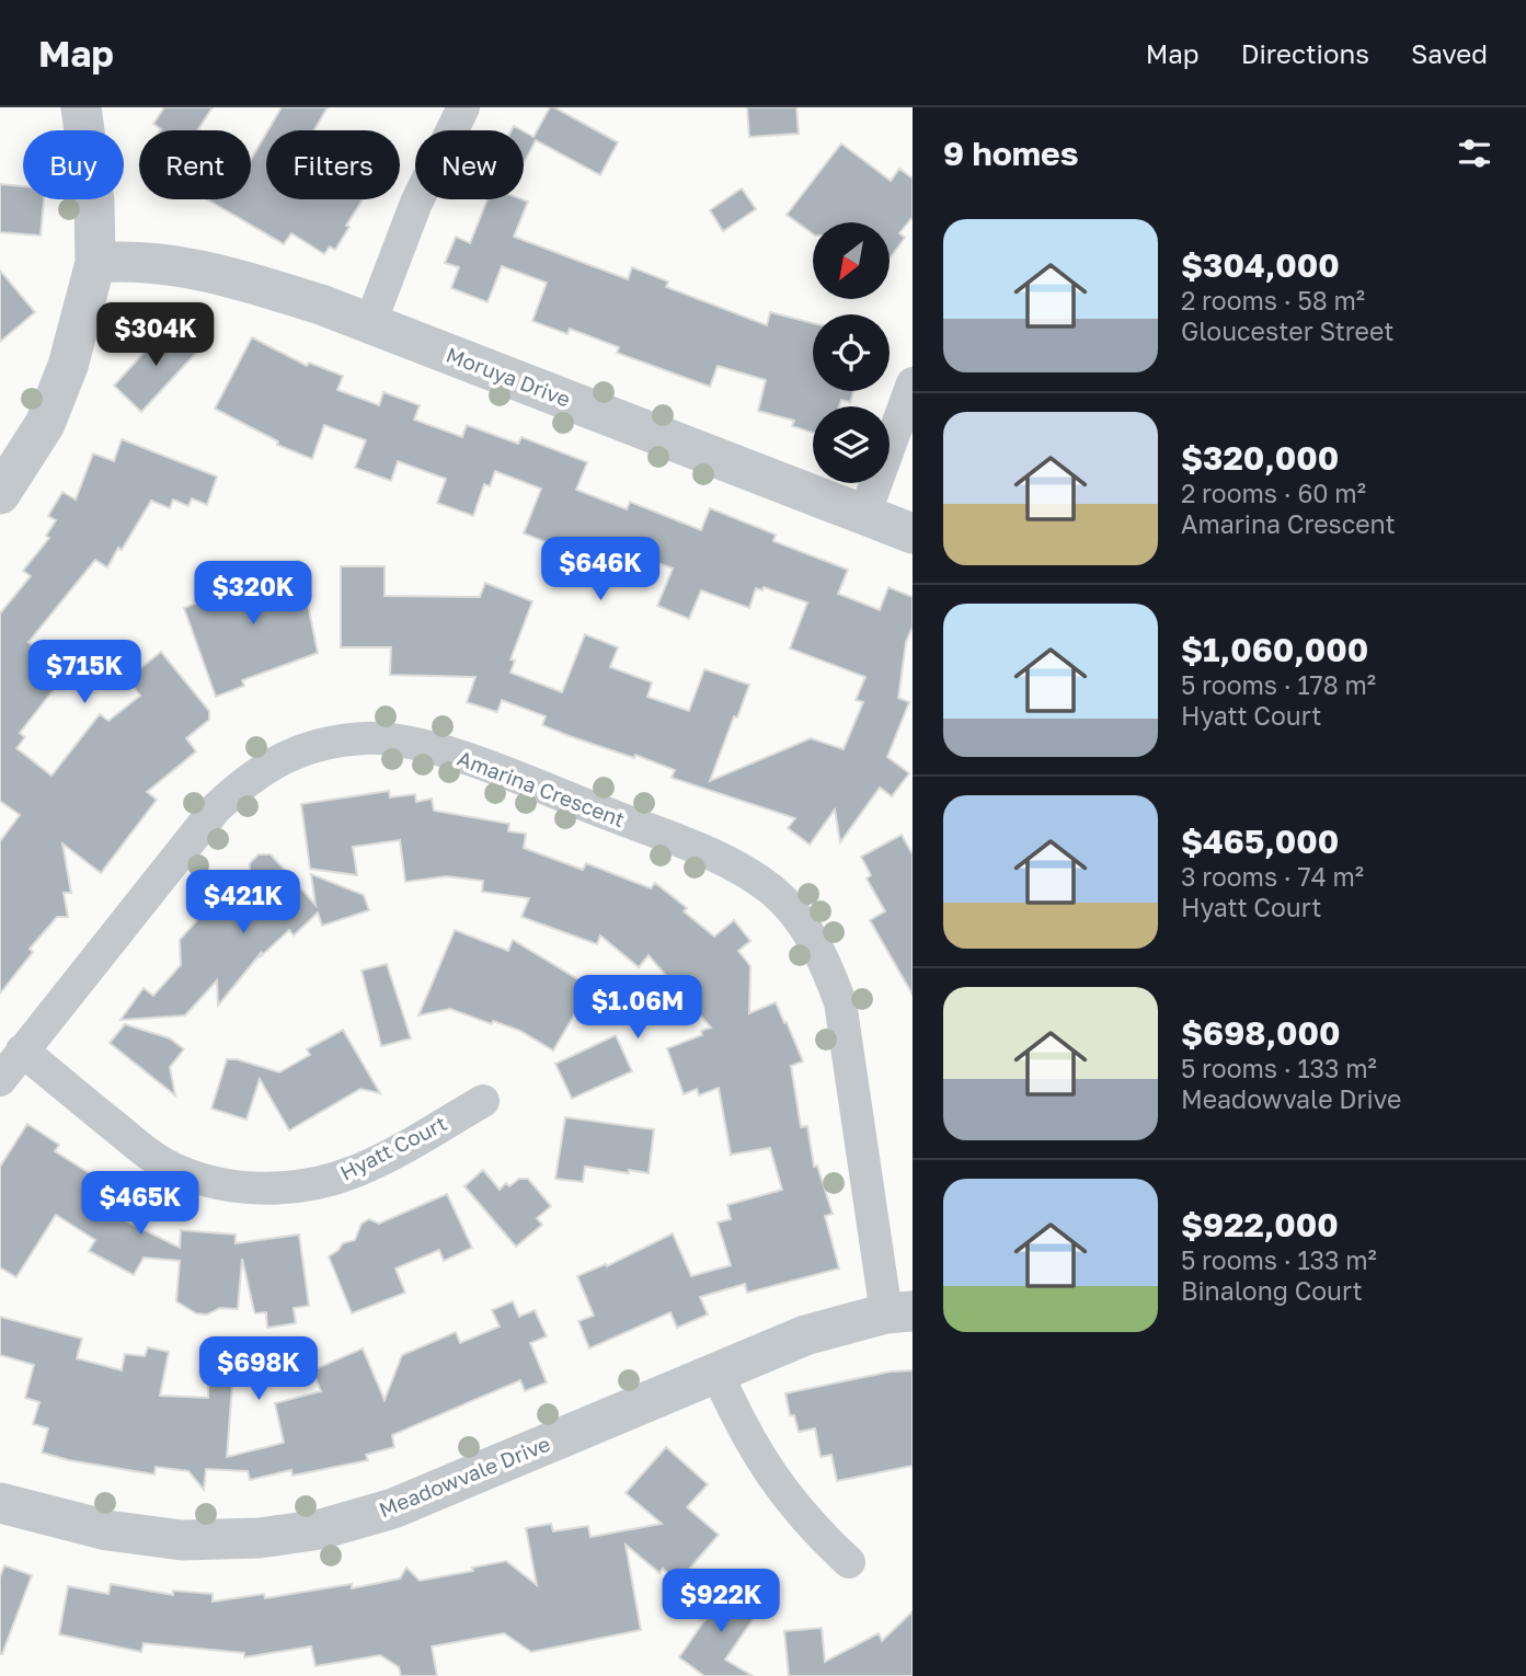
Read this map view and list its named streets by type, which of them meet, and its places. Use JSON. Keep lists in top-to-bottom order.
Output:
{
  "streets": {
    "street": [
      "Moruya Drive",
      "Amarina Crescent",
      "Hyatt Court",
      "Meadowvale Drive"
    ]
  },
  "crossings": [
    ["Amarina Crescent", "Hyatt Court"],
    ["Amarina Crescent", "Meadowvale Drive"]
  ],
  "north": "bottom left",
  "page": {
    "header": "Map",
    "nav": ["Map", "Directions", "Saved"],
    "heading": "9 homes",
    "chip": [
      "Buy",
      "Rent",
      "Filters",
      "New"
    ],
    "list": [
      {
        "name": "$304,000",
        "note": "2 rooms · 58 m² · Gloucester Street"
      },
      {
        "name": "$320,000",
        "note": "2 rooms · 60 m² · Amarina Crescent"
      },
      {
        "name": "$1,060,000",
        "note": "5 rooms · 178 m² · Hyatt Court"
      },
      {
        "name": "$465,000",
        "note": "3 rooms · 74 m² · Hyatt Court"
      },
      {
        "name": "$698,000",
        "note": "5 rooms · 133 m² · Meadowvale Drive"
      },
      {
        "name": "$922,000",
        "note": "5 rooms · 133 m² · Binalong Court"
      }
    ],
    "price": [
      "$304K",
      "$646K",
      "$320K",
      "$715K",
      "$421K",
      "$1.06M",
      "$465K",
      "$698K",
      "$922K"
    ]
  }
}
